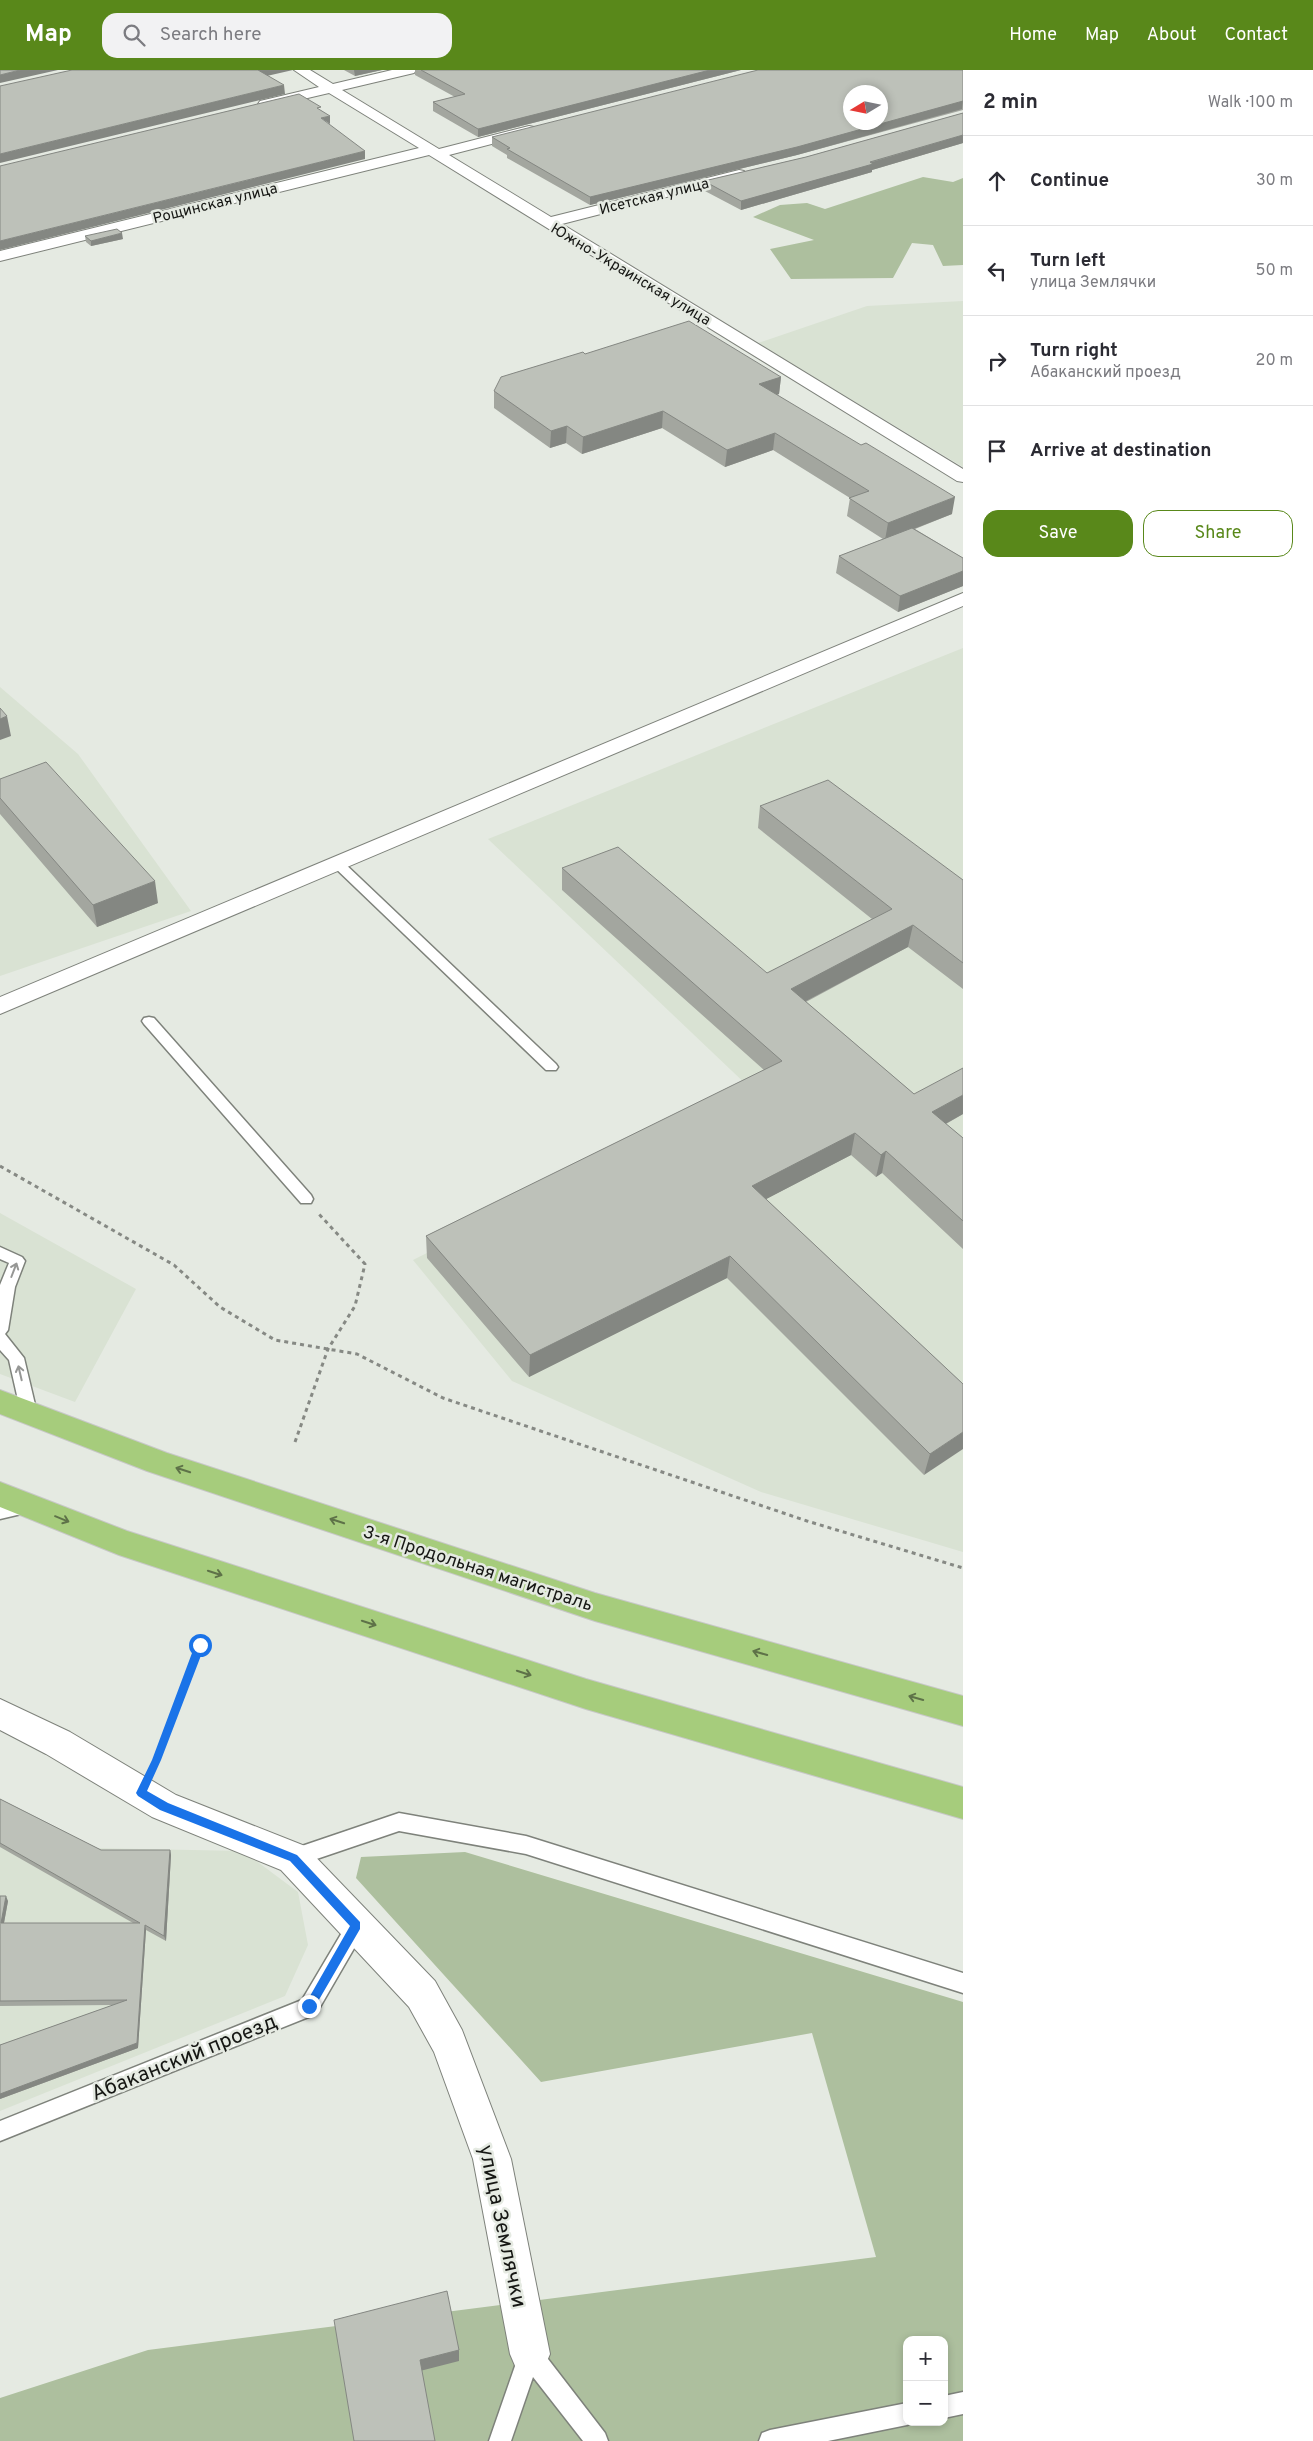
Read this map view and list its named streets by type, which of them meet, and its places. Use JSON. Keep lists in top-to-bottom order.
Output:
{
  "streets": {
    "highway": ["3-я Продольная магистраль"],
    "street": [
      "Исетская улица",
      "Рощинская улица",
      "Южно-Украинская улица",
      "улица Землячки"
    ],
    "lane": ["Абаканский проезд"]
  },
  "crossings": [
    ["Исетская улица", "Южно-Украинская улица"],
    ["Рощинская улица", "Южно-Украинская улица"],
    ["Абаканский проезд", "улица Землячки"]
  ],
  "north": "left",
  "page": {
    "header": "Map",
    "search": "Search here",
    "nav": [
      "Home",
      "Map",
      "About",
      "Contact"
    ],
    "heading": ["2 min", "Walk · 100 m"],
    "list": [
      ["Continue", "30 m"],
      ["Turn left", "улица Землячки", "50 m"],
      ["Turn right", "Абаканский проезд", "20 m"],
      "Arrive at destination"
    ],
    "buttons": ["Save", "Share"],
    "map_buttons": ["+", "−"]
  }
}
